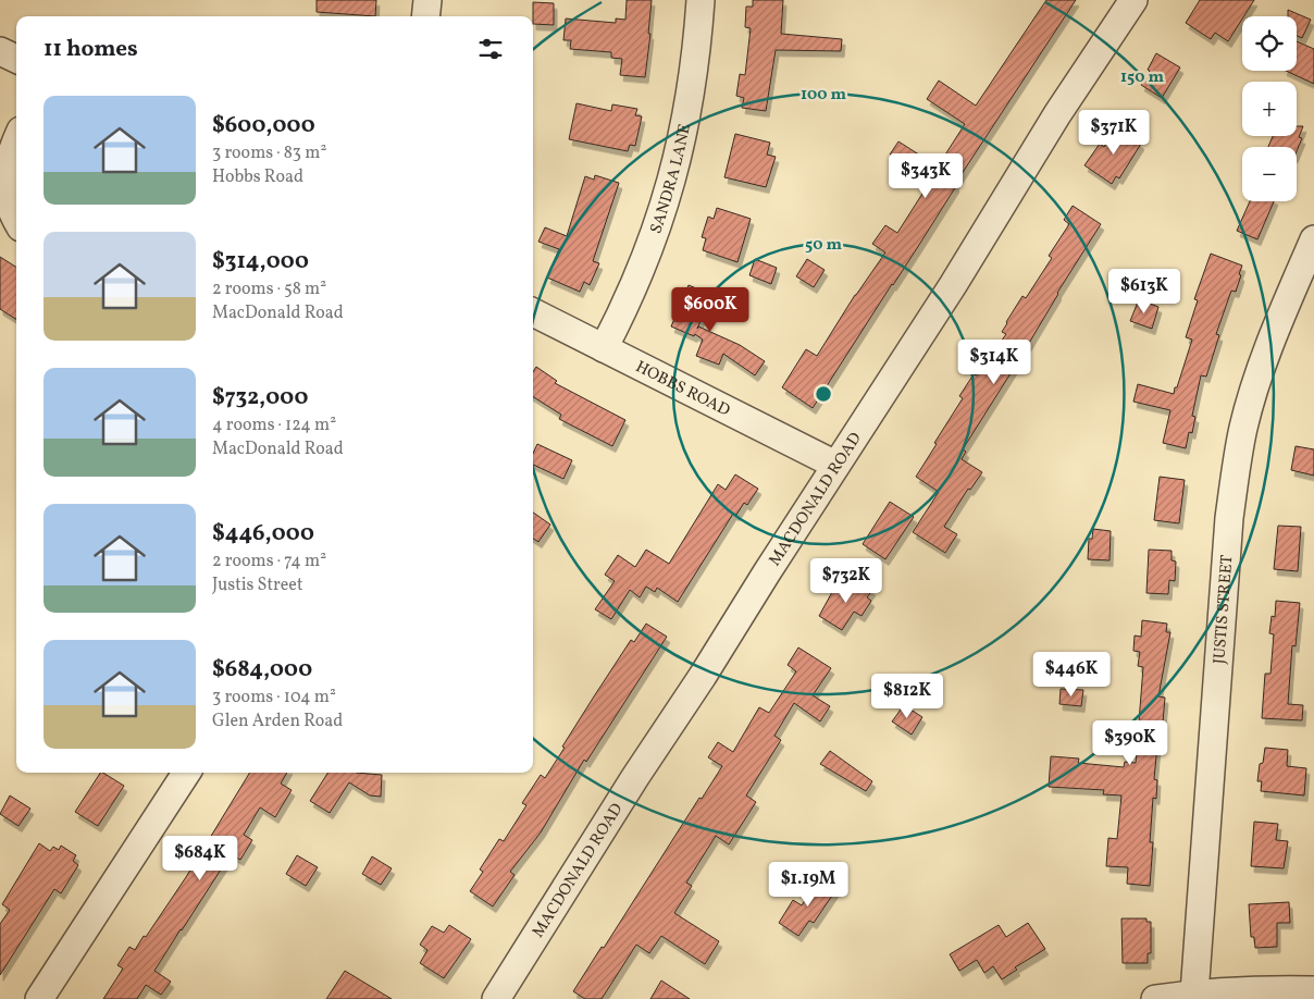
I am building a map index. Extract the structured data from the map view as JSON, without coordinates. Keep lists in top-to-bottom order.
{
  "streets": {
    "street": [
      "SANDRA LANE",
      "HOBBS ROAD",
      "MACDONALD ROAD",
      "JUSTIS STREET"
    ]
  },
  "crossings": [
    ["SANDRA LANE", "HOBBS ROAD"],
    ["HOBBS ROAD", "MACDONALD ROAD"]
  ],
  "page": {
    "map_buttons": ["+", "−"],
    "heading": "11 homes",
    "list": [
      {
        "name": "$600,000",
        "note": "3 rooms · 83 m² · Hobbs Road"
      },
      {
        "name": "$314,000",
        "note": "2 rooms · 58 m² · MacDonald Road"
      },
      {
        "name": "$732,000",
        "note": "4 rooms · 124 m² · MacDonald Road"
      },
      {
        "name": "$446,000",
        "note": "2 rooms · 74 m² · Justis Street"
      },
      {
        "name": "$684,000",
        "note": "3 rooms · 104 m² · Glen Arden Road"
      }
    ],
    "price": [
      "$371K",
      "$343K",
      "$613K",
      "$600K",
      "$314K",
      "$732K",
      "$446K",
      "$812K",
      "$390K",
      "$684K",
      "$1.19M"
    ]
  },
  "rings": ["150 m", "100 m", "50 m"]
}
